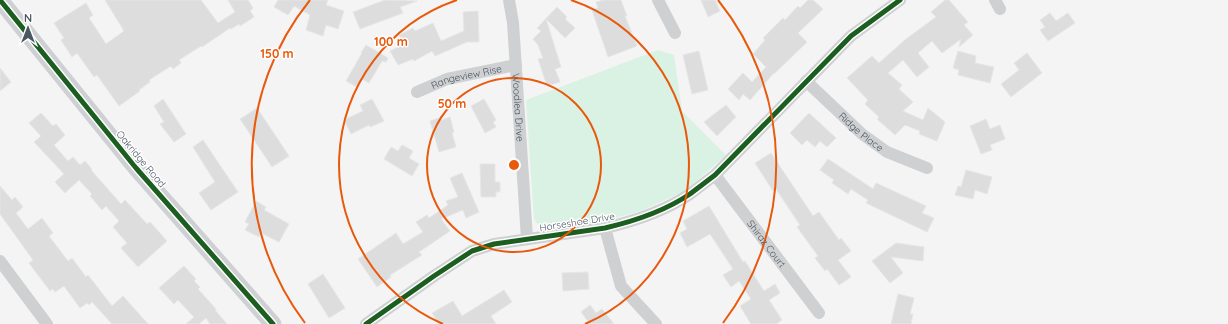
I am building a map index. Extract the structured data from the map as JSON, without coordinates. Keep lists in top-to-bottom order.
{
  "streets": {
    "street": [
      "Rangeview Rise",
      "Woodlea Drive",
      "Ridge Place",
      "Oakridge Road",
      "Horseshoe Drive",
      "Shiraz Court"
    ]
  },
  "crossings": [
    ["Rangeview Rise", "Woodlea Drive"],
    ["Woodlea Drive", "Horseshoe Drive"],
    ["Ridge Place", "Horseshoe Drive"],
    ["Horseshoe Drive", "Shiraz Court"]
  ],
  "north": "top",
  "rings": ["100 m", "150 m", "50 m"]
}
